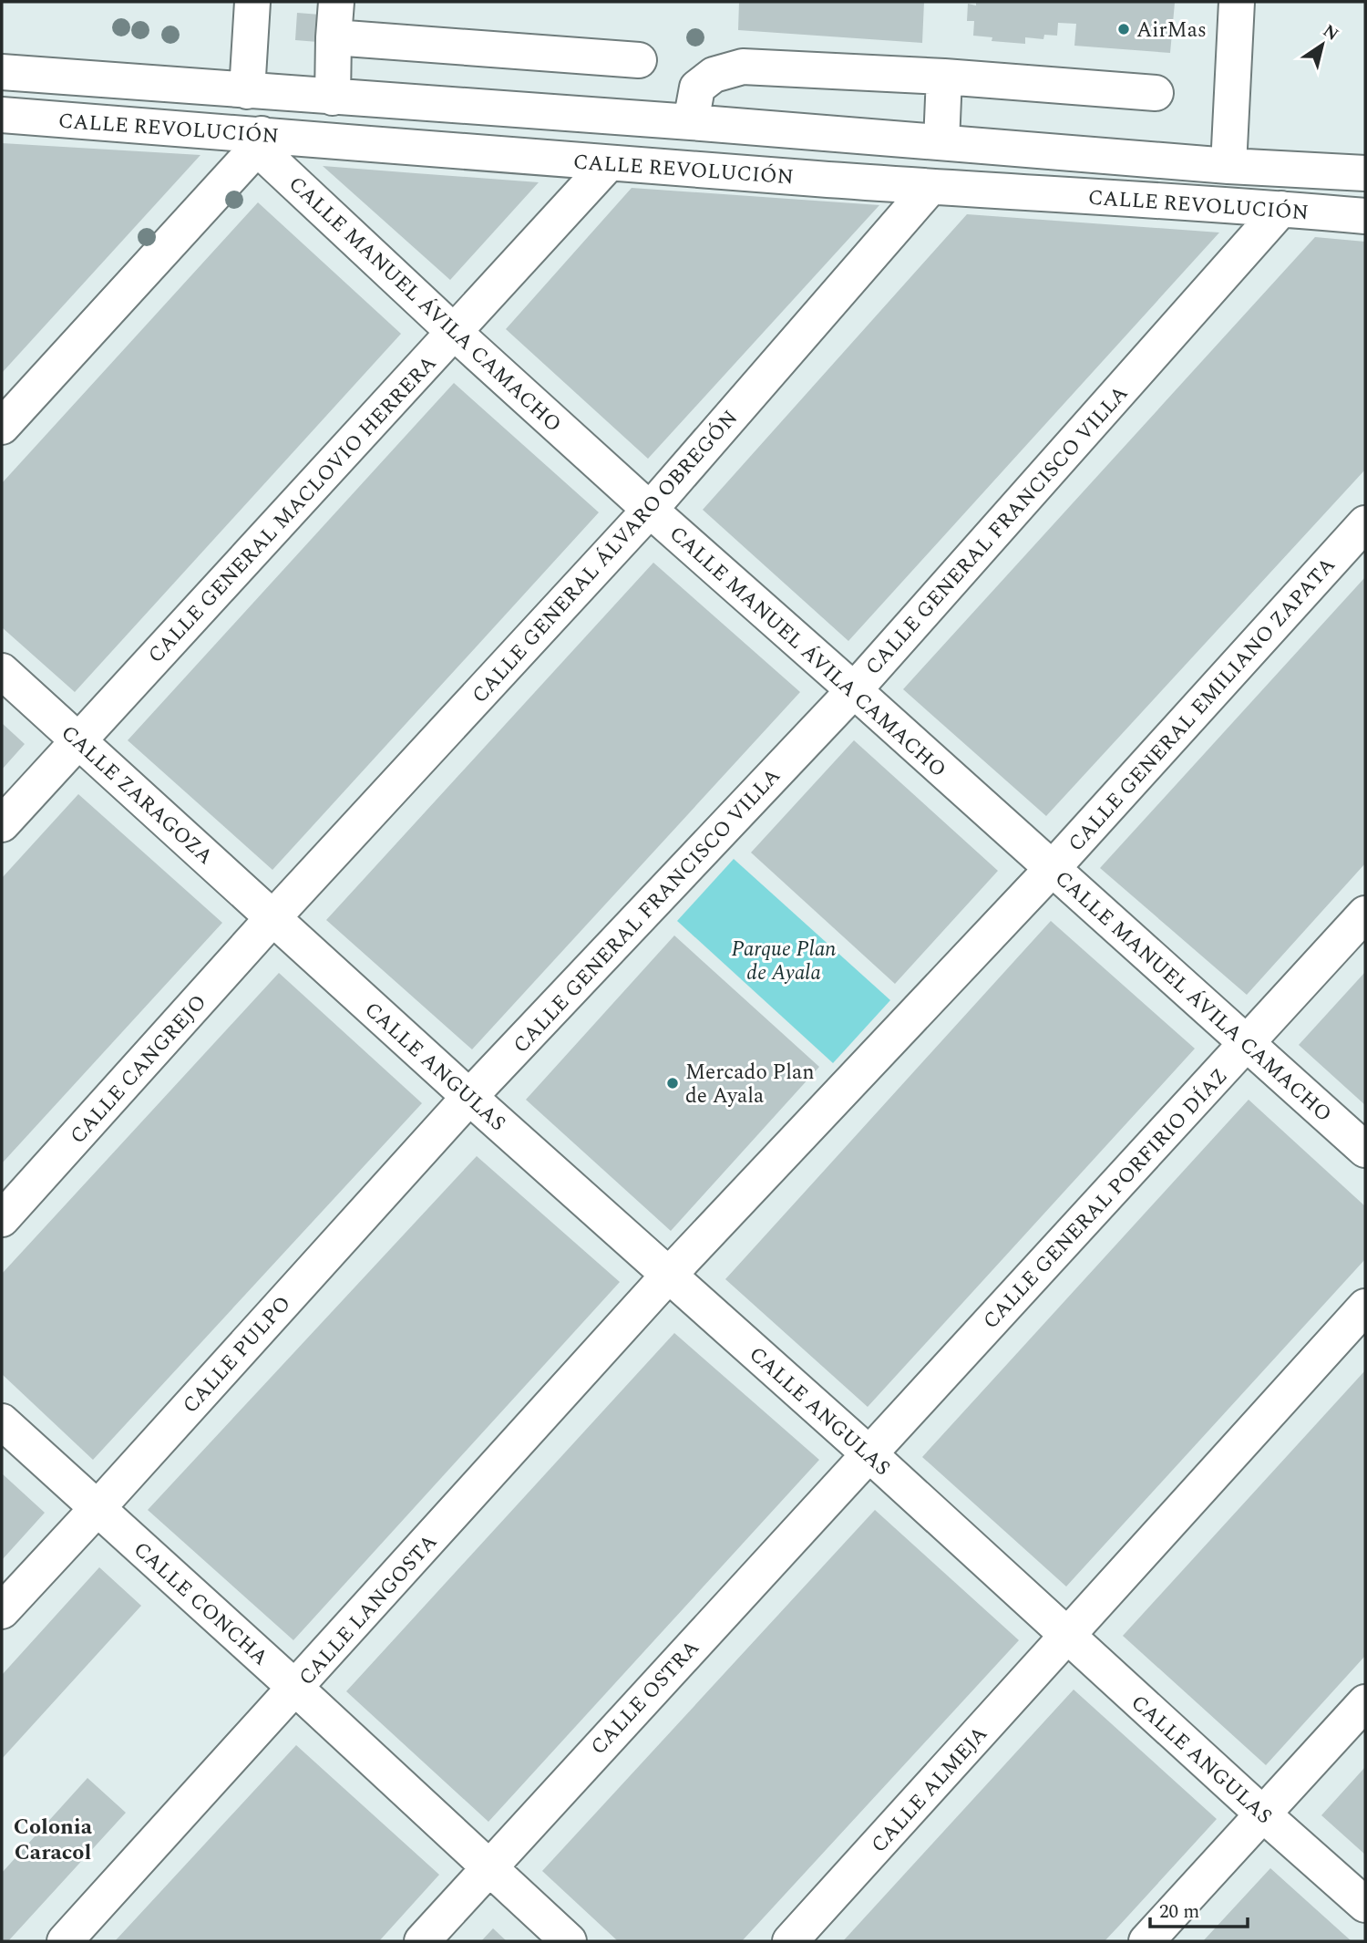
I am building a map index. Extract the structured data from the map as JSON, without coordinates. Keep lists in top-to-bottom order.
{
  "streets": {
    "street": [
      "CALLE REVOLUCIÓN",
      "CALLE MANUEL ÁVILA CAMACHO",
      "CALLE GENERAL MACLOVIO HERRERA",
      "CALLE GENERAL FRANCISCO VILLA",
      "CALLE GENERAL ÁLVARO OBREGÓN",
      "CALLE GENERAL EMILIANO ZAPATA",
      "CALLE ZARAGOZA",
      "CALLE ANGULAS",
      "CALLE CANGREJO",
      "CALLE GENERAL PORFIRIO DÍAZ",
      "CALLE PULPO",
      "CALLE CONCHA",
      "CALLE LANGOSTA",
      "CALLE OSTRA",
      "CALLE ALMEJA"
    ]
  },
  "crossings": [
    ["CALLE REVOLUCIÓN", "CALLE MANUEL ÁVILA CAMACHO"],
    ["CALLE REVOLUCIÓN", "CALLE GENERAL MACLOVIO HERRERA"],
    ["CALLE REVOLUCIÓN", "CALLE GENERAL FRANCISCO VILLA"],
    ["CALLE REVOLUCIÓN", "CALLE GENERAL ÁLVARO OBREGÓN"],
    ["CALLE MANUEL ÁVILA CAMACHO", "CALLE GENERAL MACLOVIO HERRERA"],
    ["CALLE MANUEL ÁVILA CAMACHO", "CALLE GENERAL FRANCISCO VILLA"],
    ["CALLE MANUEL ÁVILA CAMACHO", "CALLE GENERAL ÁLVARO OBREGÓN"],
    ["CALLE MANUEL ÁVILA CAMACHO", "CALLE GENERAL EMILIANO ZAPATA"],
    ["CALLE MANUEL ÁVILA CAMACHO", "CALLE GENERAL PORFIRIO DÍAZ"],
    ["CALLE GENERAL MACLOVIO HERRERA", "CALLE ZARAGOZA"],
    ["CALLE GENERAL FRANCISCO VILLA", "CALLE ANGULAS"],
    ["CALLE GENERAL FRANCISCO VILLA", "CALLE PULPO"],
    ["CALLE GENERAL ÁLVARO OBREGÓN", "CALLE ZARAGOZA"],
    ["CALLE GENERAL ÁLVARO OBREGÓN", "CALLE ANGULAS"],
    ["CALLE GENERAL ÁLVARO OBREGÓN", "CALLE CANGREJO"],
    ["CALLE GENERAL EMILIANO ZAPATA", "CALLE ANGULAS"],
    ["CALLE GENERAL EMILIANO ZAPATA", "CALLE LANGOSTA"],
    ["CALLE ZARAGOZA", "CALLE ANGULAS"],
    ["CALLE ZARAGOZA", "CALLE CANGREJO"],
    ["CALLE ANGULAS", "CALLE CANGREJO"],
    ["CALLE ANGULAS", "CALLE GENERAL PORFIRIO DÍAZ"],
    ["CALLE ANGULAS", "CALLE PULPO"],
    ["CALLE ANGULAS", "CALLE LANGOSTA"],
    ["CALLE ANGULAS", "CALLE OSTRA"],
    ["CALLE ANGULAS", "CALLE ALMEJA"],
    ["CALLE GENERAL PORFIRIO DÍAZ", "CALLE OSTRA"],
    ["CALLE PULPO", "CALLE CONCHA"],
    ["CALLE CONCHA", "CALLE LANGOSTA"],
    ["CALLE CONCHA", "CALLE OSTRA"]
  ],
  "districts": ["Colonia Caracol"],
  "parks": ["Parque Plan de Ayala"],
  "places": ["AirMas", "Mercado Plan de Ayala"],
  "scale_bar": "20 m",
  "north": "top right"
}
